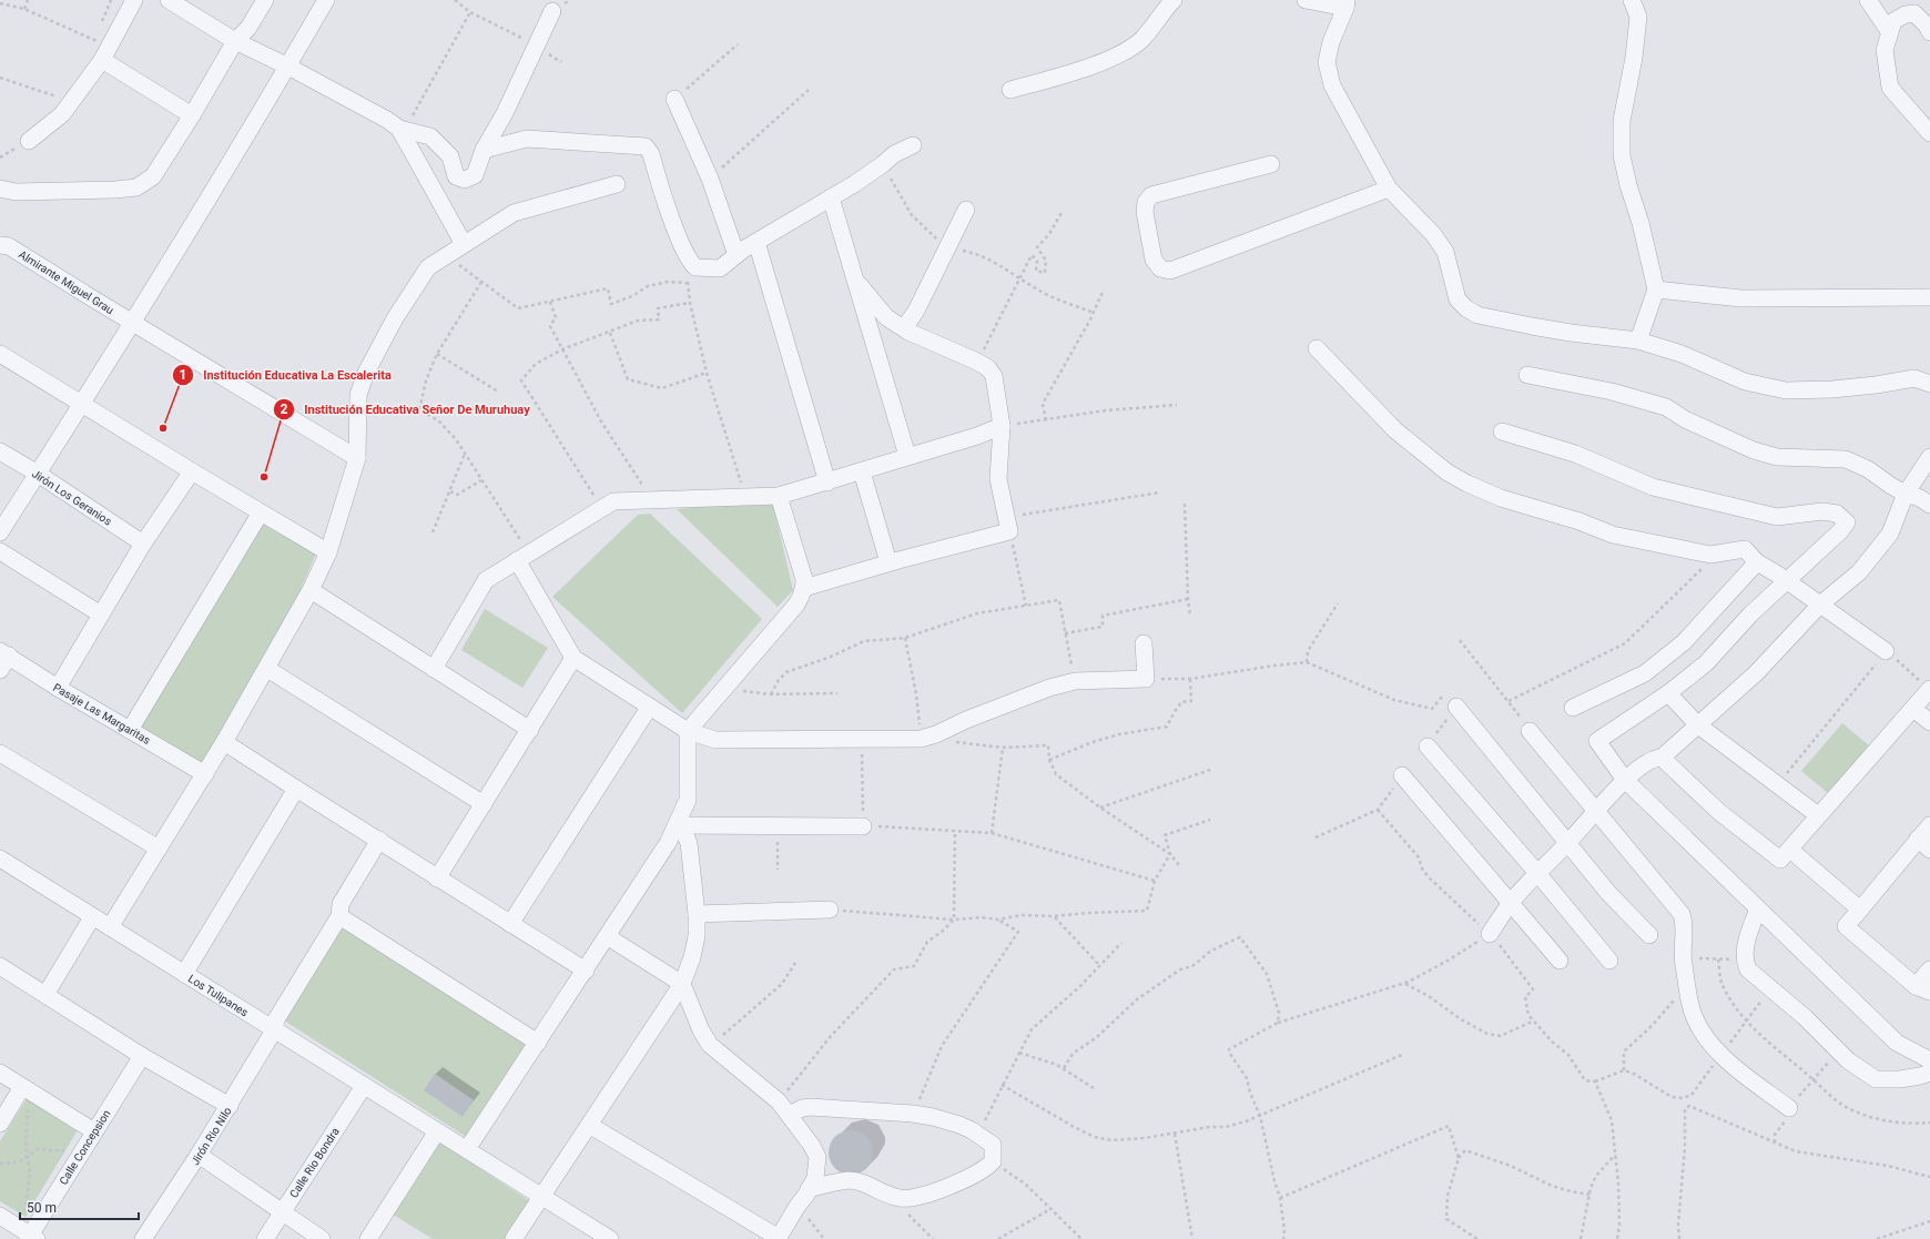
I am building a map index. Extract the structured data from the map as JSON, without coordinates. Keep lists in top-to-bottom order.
{
  "streets": {
    "street": [
      "Almirante Miguel Grau",
      "Jirón Los Geranios",
      "Pasaje Las Margaritas",
      "Los Tulipanes",
      "Jirón Rio Nilo",
      "Calle Concepsion",
      "Calle Rio Bondra"
    ]
  },
  "crossings": [
    ["Los Tulipanes", "Jirón Rio Nilo"],
    ["Los Tulipanes", "Calle Rio Bondra"]
  ],
  "places": ["Institución Educativa La Escalerita", "Institución Educativa Señor De Muruhuay"],
  "scale_bar": "50 m"
}
